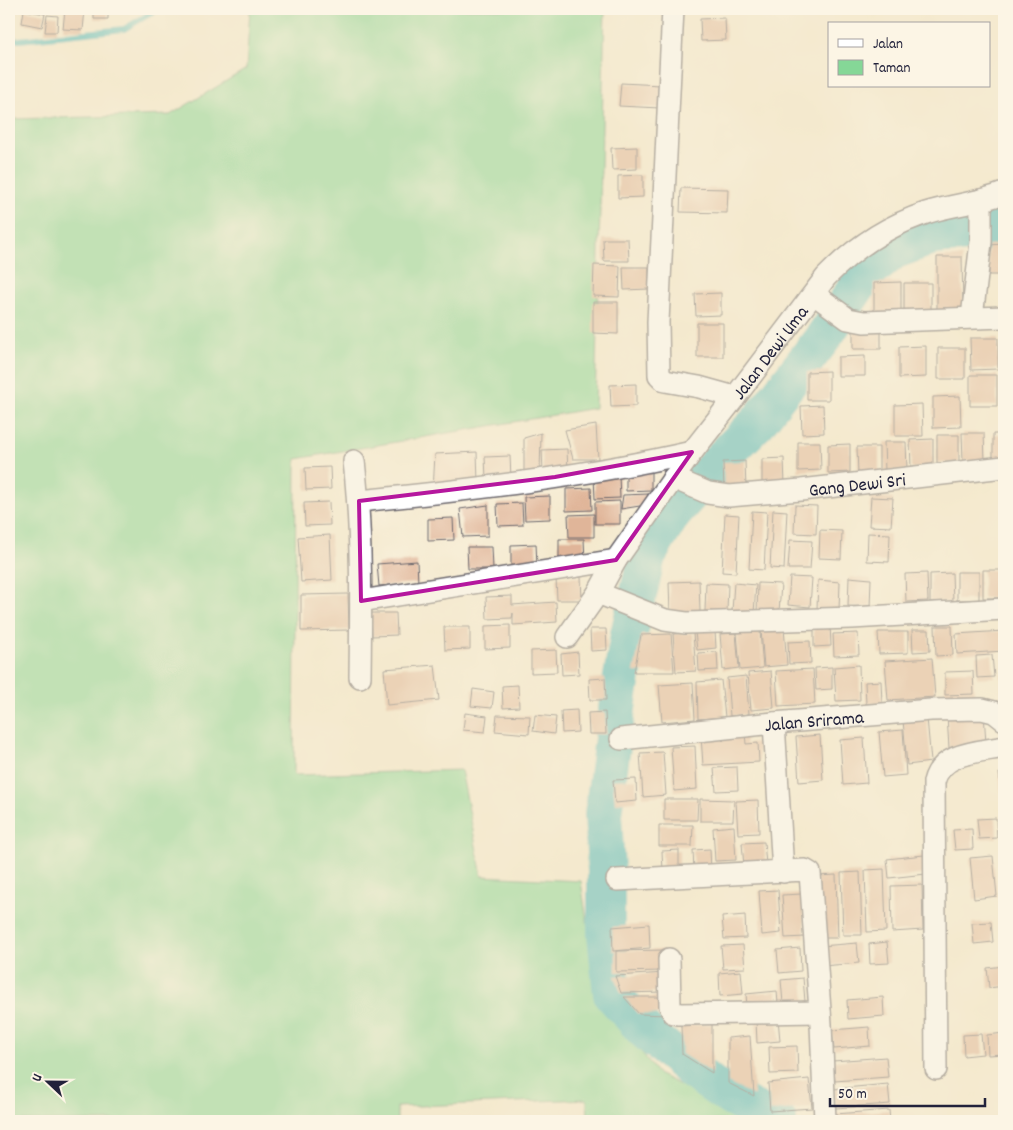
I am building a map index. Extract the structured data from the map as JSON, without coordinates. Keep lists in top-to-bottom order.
{
  "streets": {
    "street": ["Jalan Dewi Uma", "Gang Dewi Sri", "Jalan Srirama"]
  },
  "crossings": [
    ["Jalan Dewi Uma", "Gang Dewi Sri"]
  ],
  "legend": ["Jalan", "Taman"],
  "scale_bar": "50 m",
  "north": "left"
}
